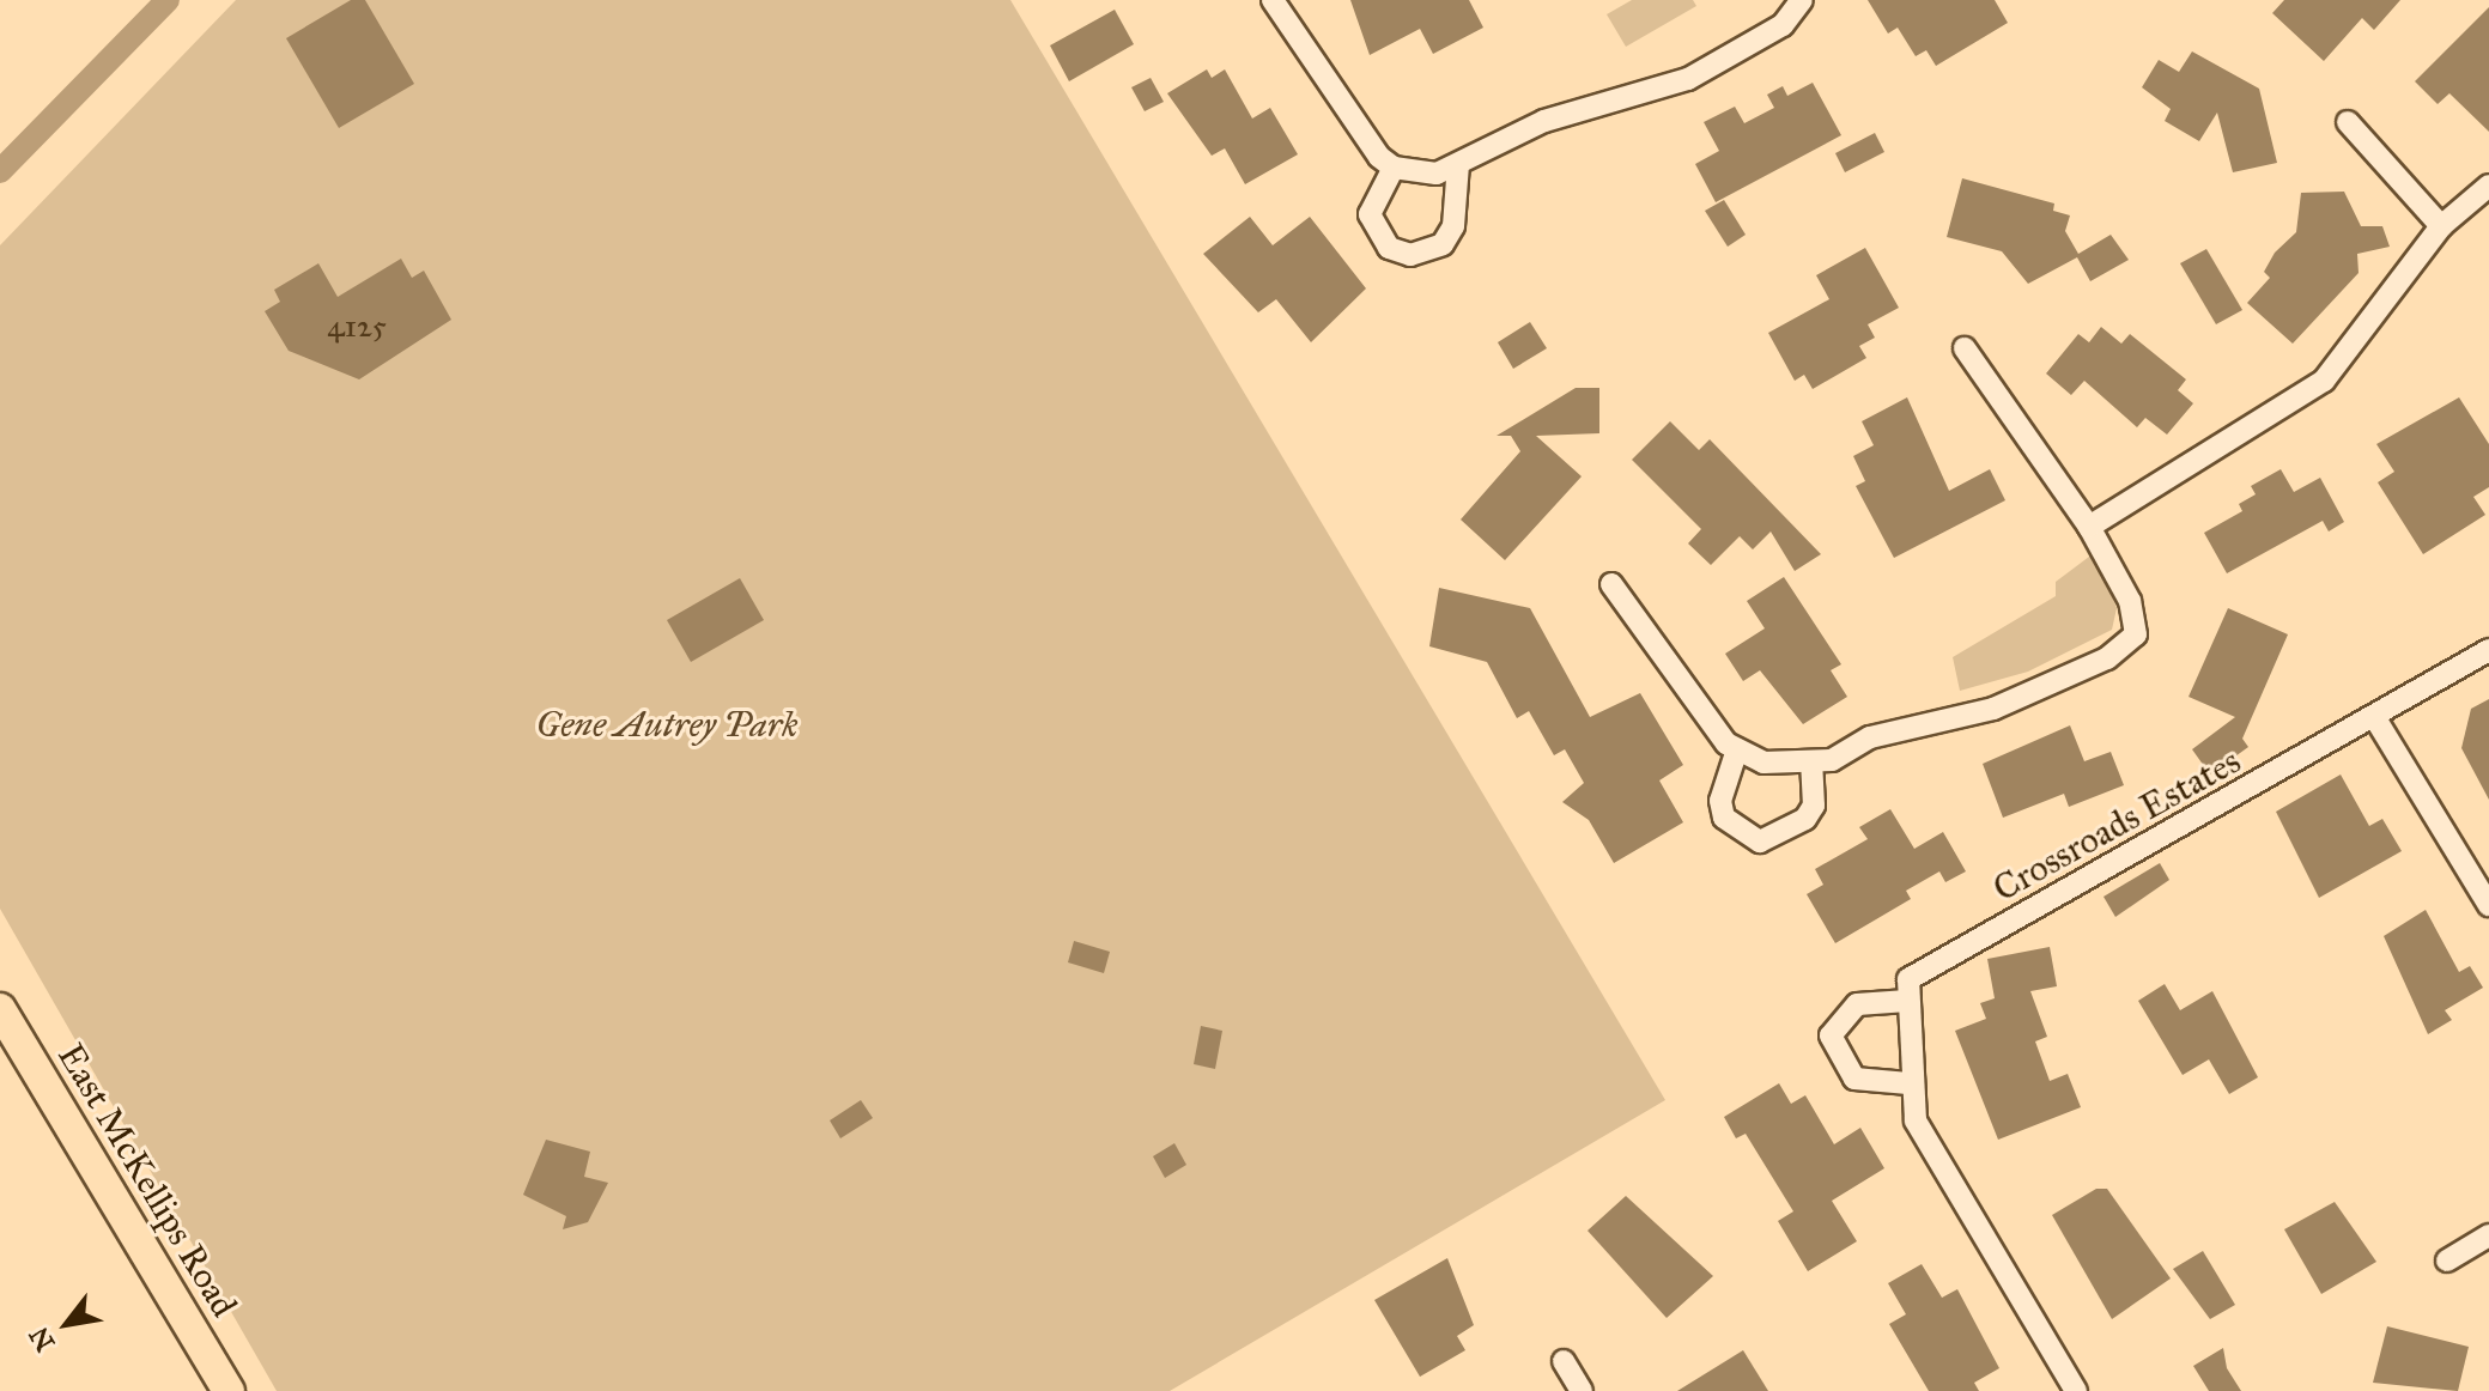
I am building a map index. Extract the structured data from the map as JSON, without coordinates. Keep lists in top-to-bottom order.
{
  "streets": {
    "main road": ["East McKellips Road"],
    "street": ["Crossroads Estates"]
  },
  "parks": ["Gene Autrey Park"],
  "house_numbers": ["4125"],
  "north": "bottom left"
}
